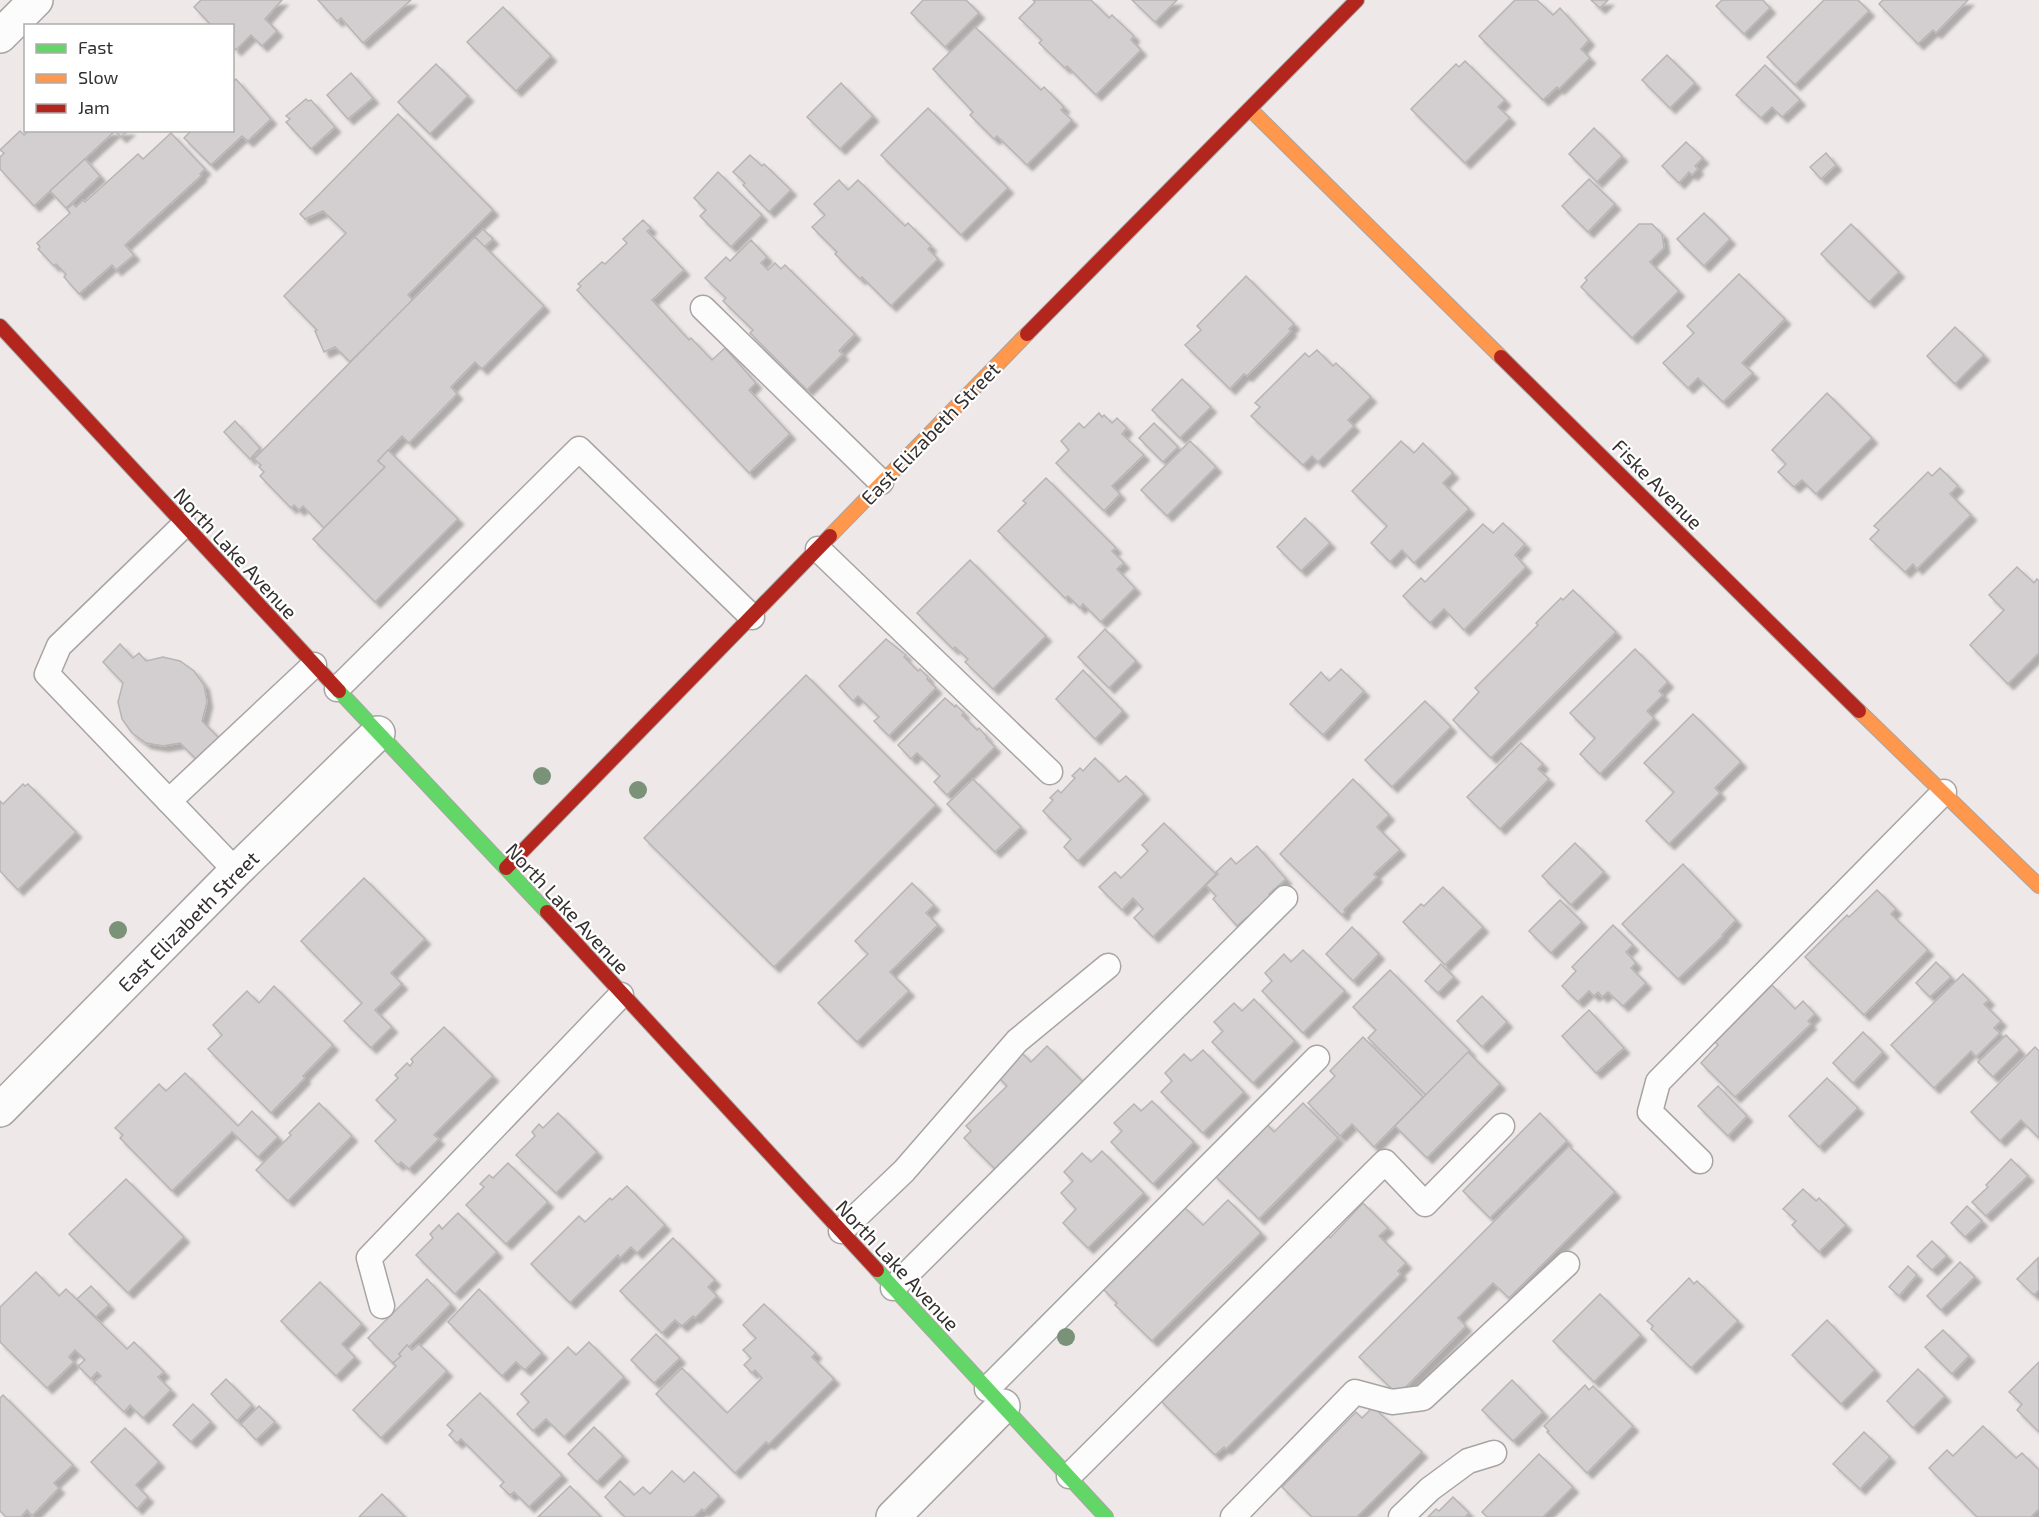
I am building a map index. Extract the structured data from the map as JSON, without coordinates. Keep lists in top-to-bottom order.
{
  "streets": {
    "street": ["East Elizabeth Street", "Fiske Avenue", "North Lake Avenue"]
  },
  "crossings": [
    ["East Elizabeth Street", "Fiske Avenue"],
    ["East Elizabeth Street", "North Lake Avenue"]
  ],
  "legend": ["Fast", "Slow", "Jam"]
}
